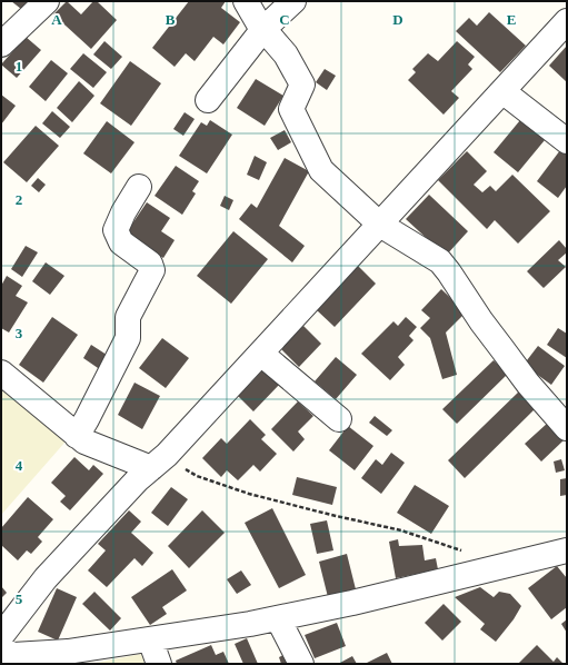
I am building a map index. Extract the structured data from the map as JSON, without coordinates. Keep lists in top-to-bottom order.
{
  "grid": {
    "columns": [
      "A",
      "B",
      "C",
      "D",
      "E"
    ],
    "rows": [
      "1",
      "2",
      "3",
      "4",
      "5"
    ]
  }
}
